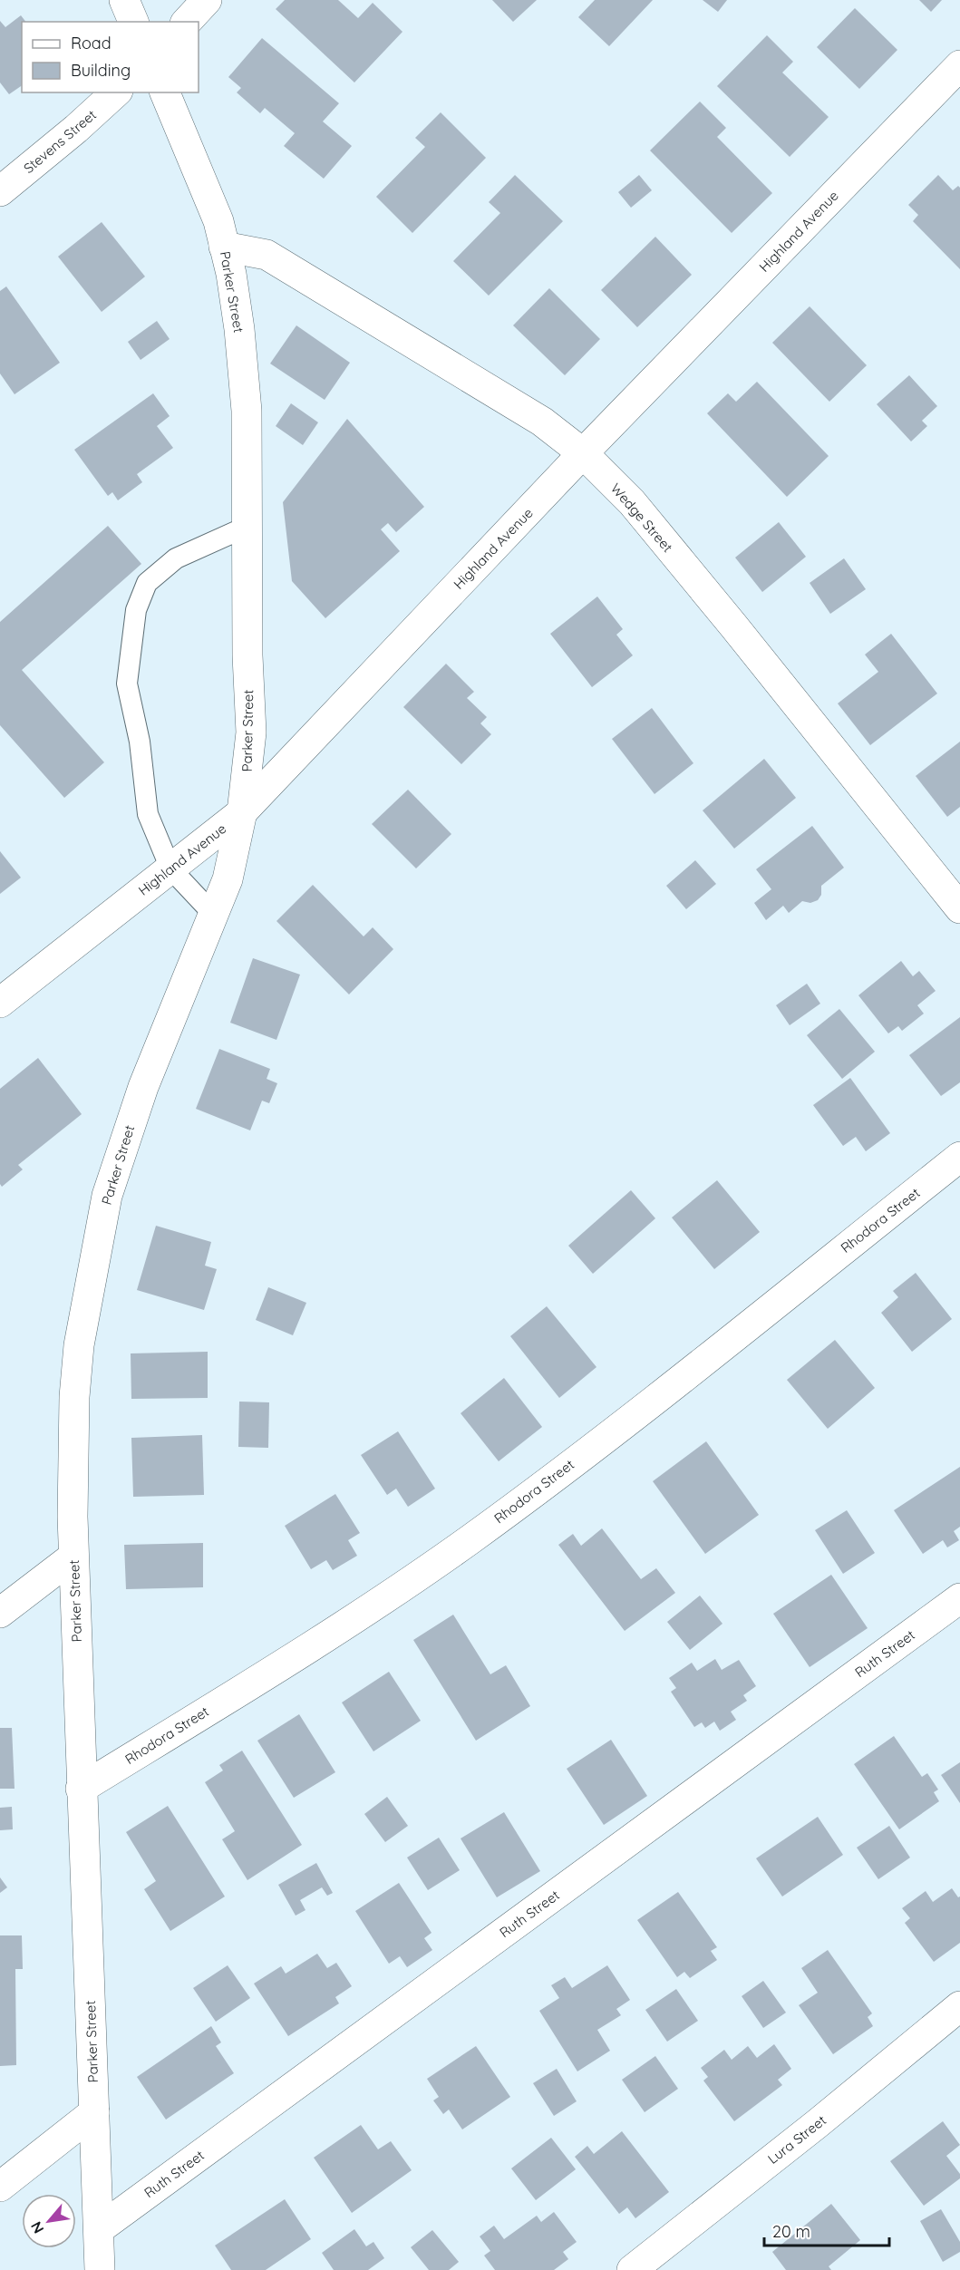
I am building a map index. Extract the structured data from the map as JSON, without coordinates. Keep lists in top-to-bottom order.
{
  "streets": {
    "street": [
      "Stevens Street",
      "Highland Avenue",
      "Parker Street",
      "Wedge Street",
      "Rhodora Street",
      "Ruth Street",
      "Lura Street"
    ]
  },
  "crossings": [
    ["Highland Avenue", "Parker Street"],
    ["Highland Avenue", "Wedge Street"],
    ["Parker Street", "Wedge Street"],
    ["Parker Street", "Rhodora Street"],
    ["Parker Street", "Ruth Street"]
  ],
  "legend": ["Road", "Building"],
  "scale_bar": "20 m",
  "north": "bottom left"
}
